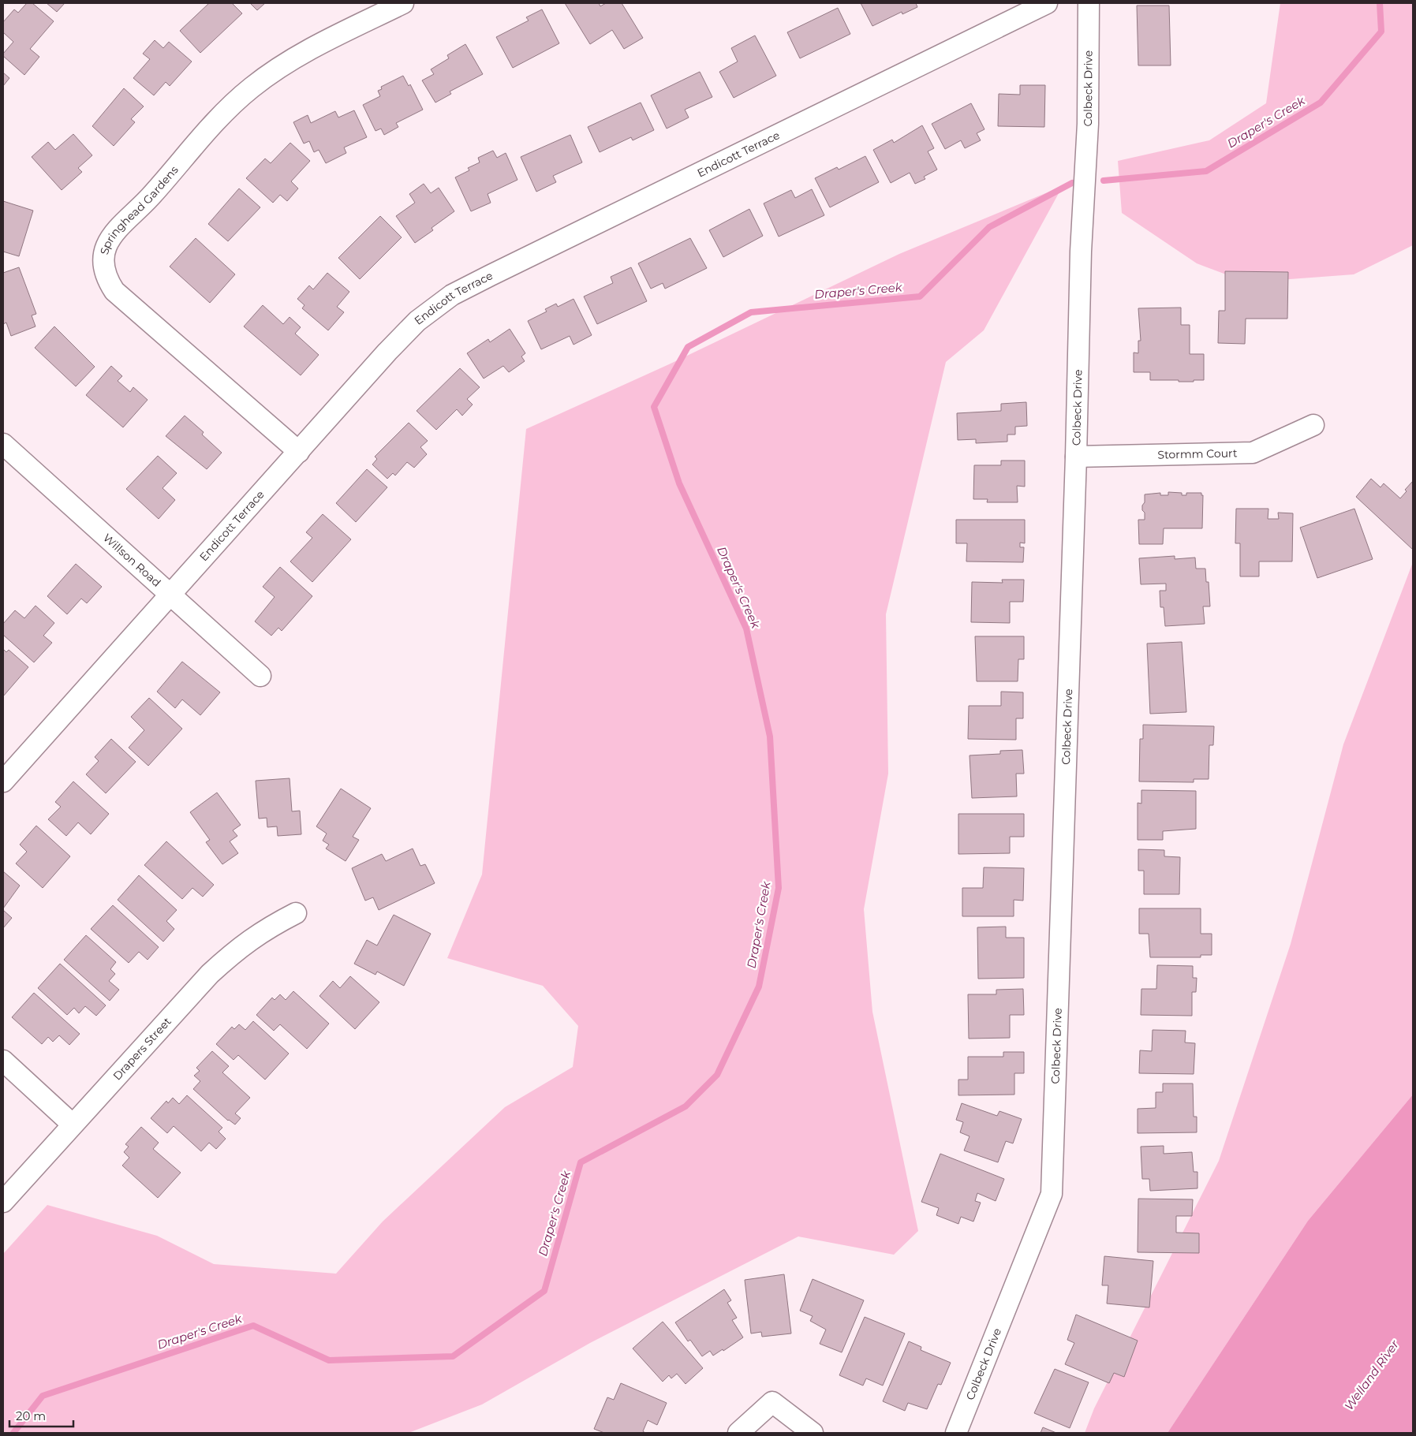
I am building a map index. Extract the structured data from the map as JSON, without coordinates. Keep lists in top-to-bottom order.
{
  "streets": {
    "street": [
      "Colbeck Drive",
      "Endicott Terrace",
      "Springhead Gardens",
      "Stormm Court",
      "Willson Road",
      "Drapers Street"
    ]
  },
  "crossings": [
    ["Colbeck Drive", "Stormm Court"],
    ["Endicott Terrace", "Springhead Gardens"],
    ["Endicott Terrace", "Willson Road"]
  ],
  "water": ["Draper's Creek", "Welland River"],
  "scale_bar": "20 m"
}
